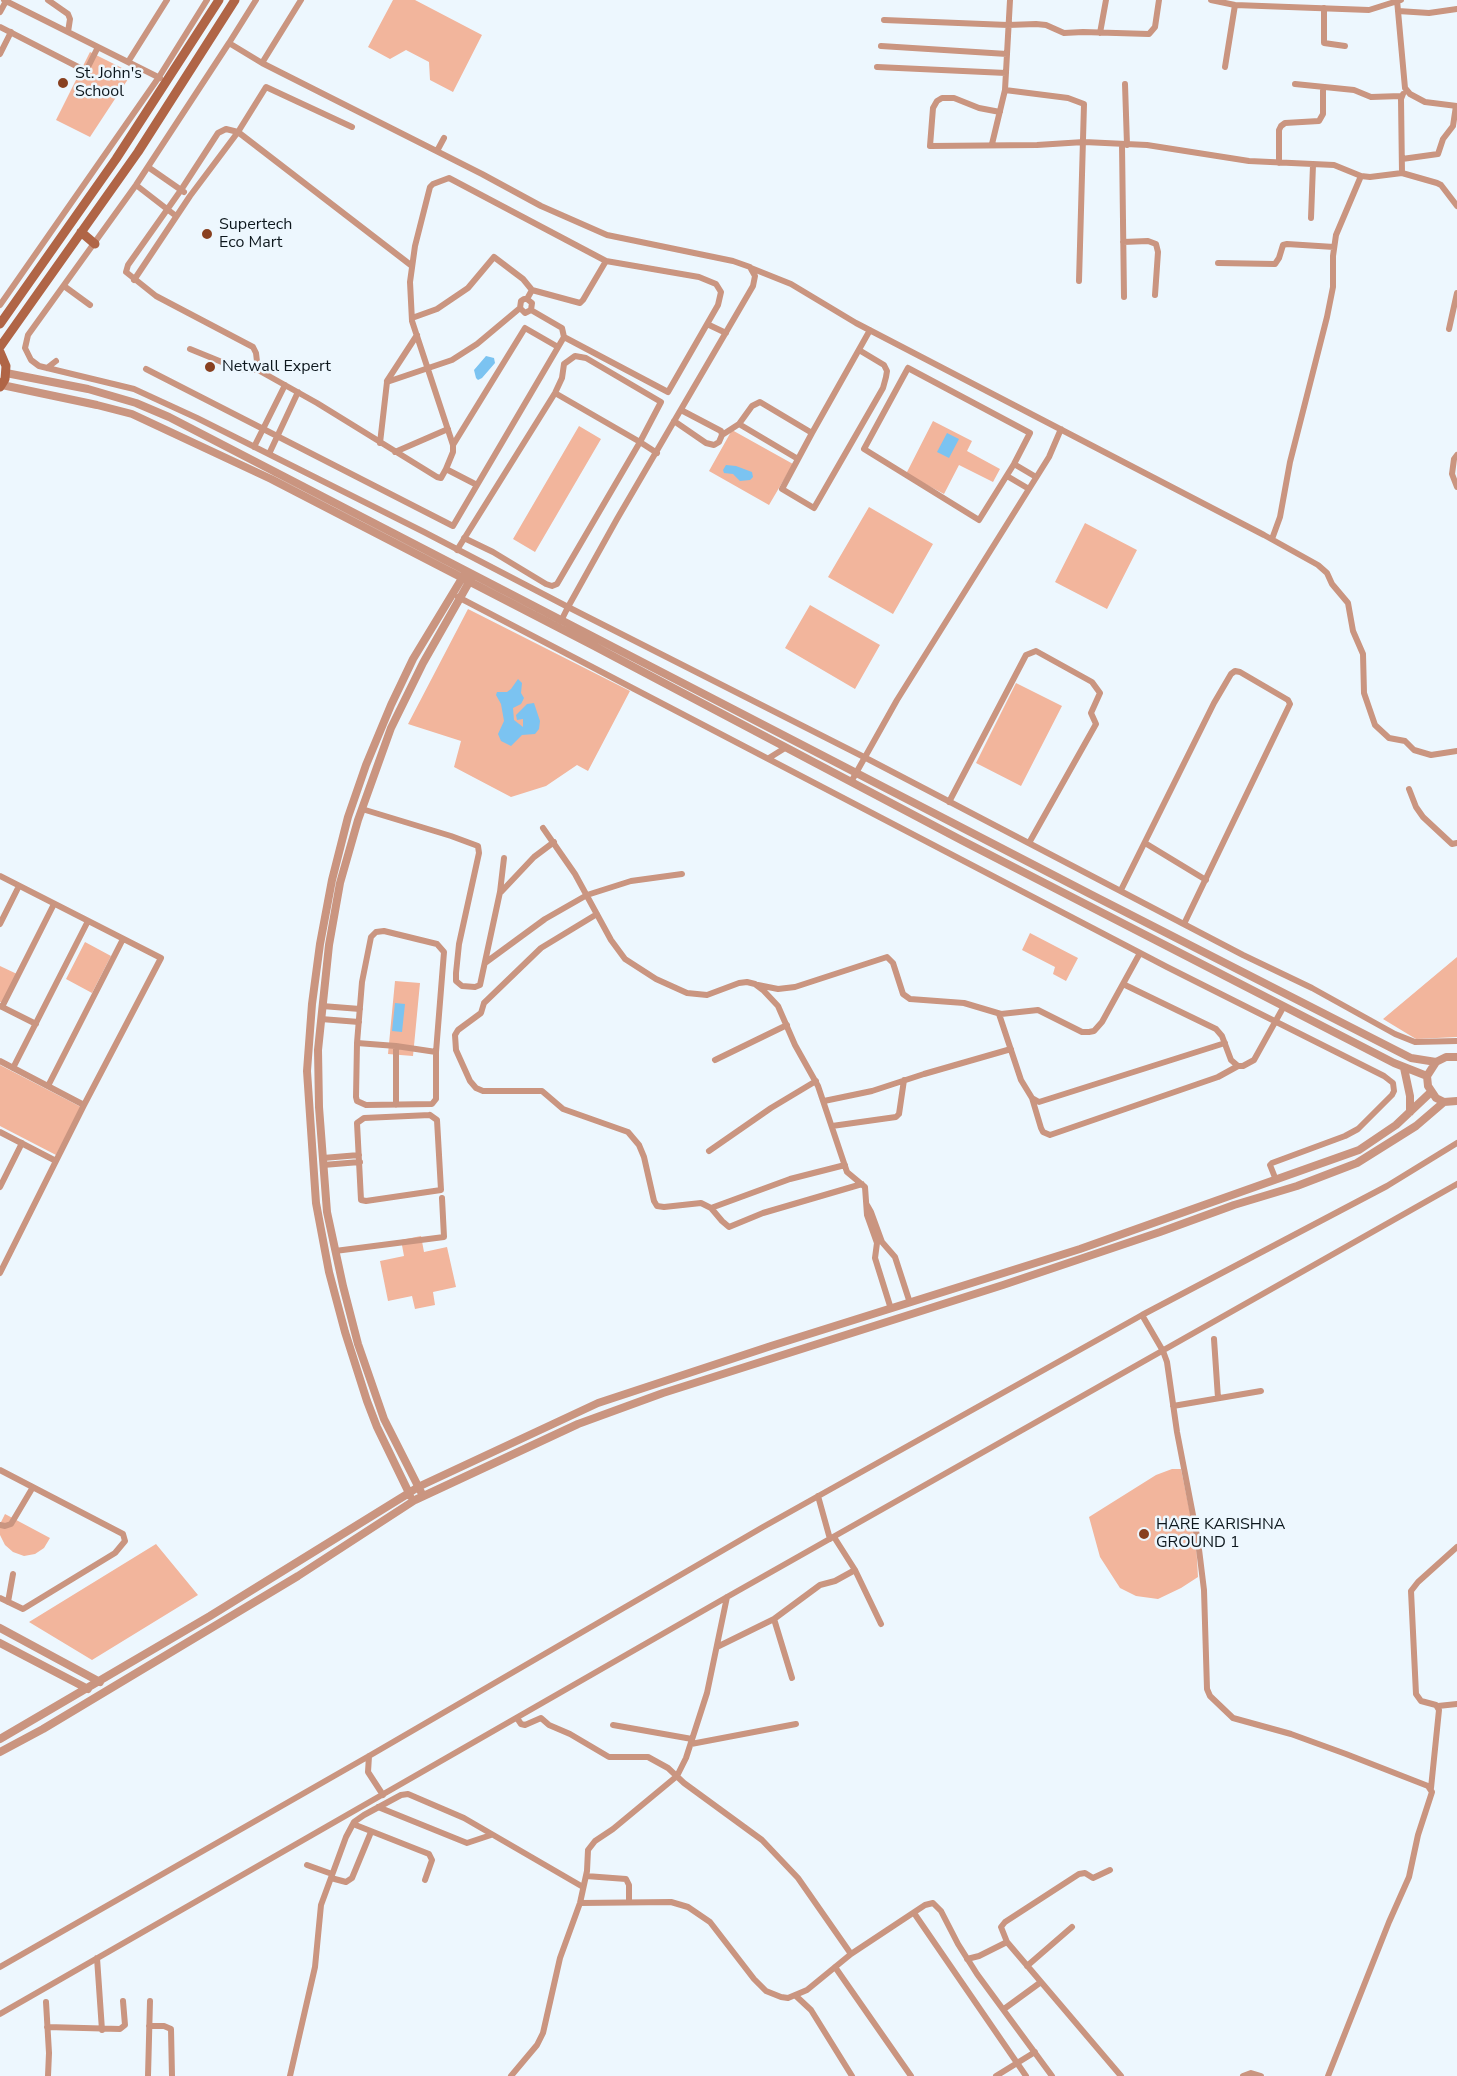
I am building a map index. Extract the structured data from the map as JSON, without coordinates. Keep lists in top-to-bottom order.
{
  "places": [
    "St. John's School",
    "Supertech Eco Mart",
    "Netwall Expert",
    "HARE KARISHNA GROUND 1"
  ]
}
